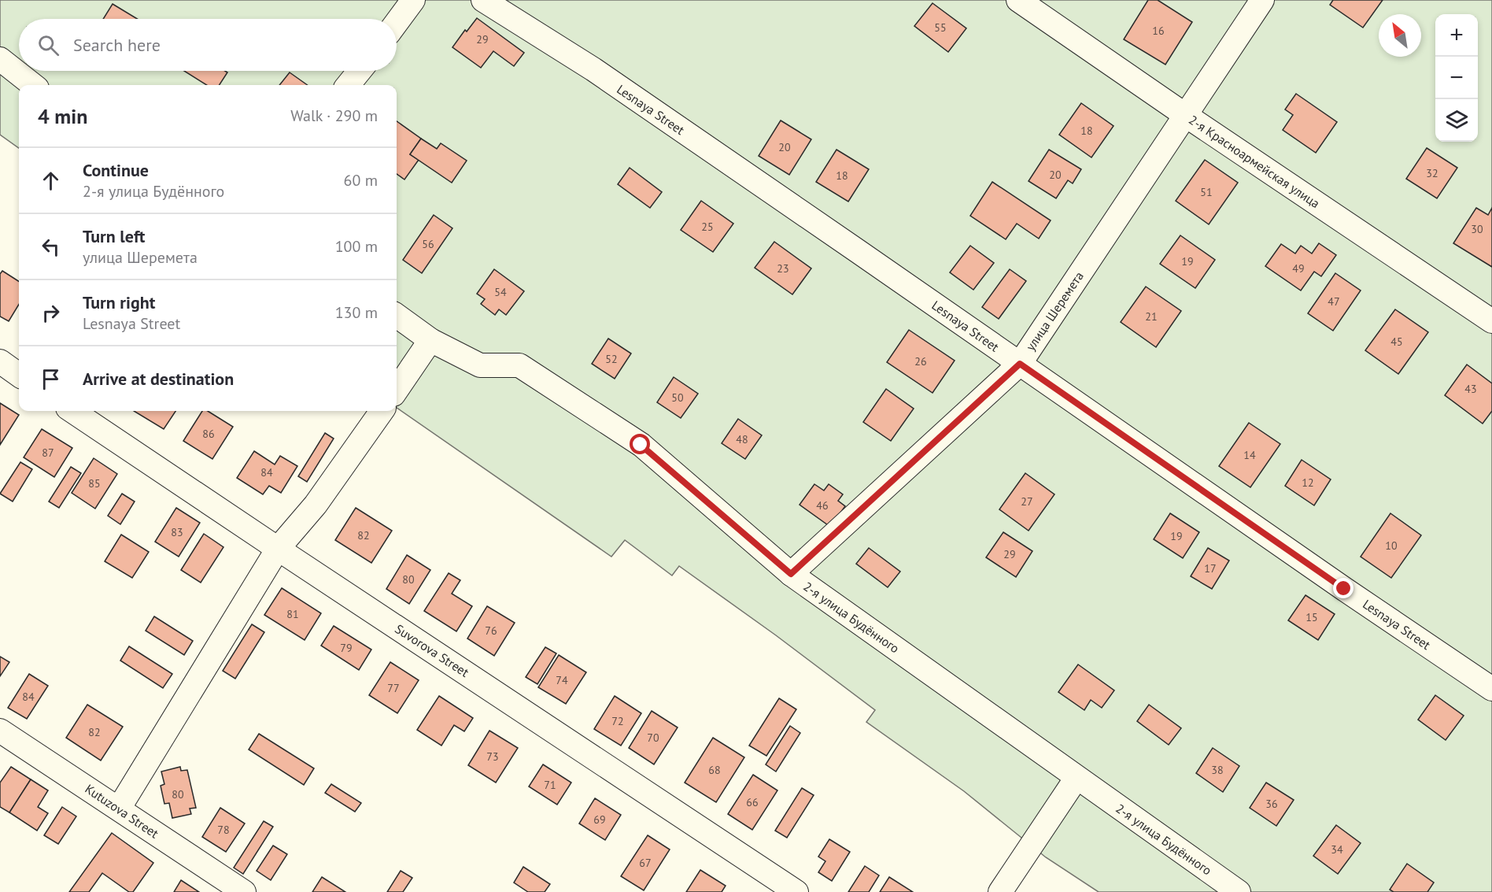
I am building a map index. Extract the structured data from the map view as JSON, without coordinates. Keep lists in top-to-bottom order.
{
  "streets": {
    "street": [
      "Lesnaya Street",
      "2-я Красноармейская улица",
      "улица Шеремета",
      "2-я улица Будённого",
      "Suvorova Street",
      "Kutuzova Street"
    ]
  },
  "crossings": [
    ["Lesnaya Street", "улица Шеремета"],
    ["2-я Красноармейская улица", "улица Шеремета"],
    ["улица Шеремета", "2-я улица Будённого"]
  ],
  "house_numbers": [
    "55",
    "16",
    "29",
    "18",
    "20",
    "32",
    "20",
    "18",
    "51",
    "25",
    "30",
    "56",
    "19",
    "23",
    "49",
    "54",
    "47",
    "21",
    "45",
    "52",
    "26",
    "43",
    "50",
    "86",
    "48",
    "87",
    "14",
    "84",
    "12",
    "85",
    "27",
    "46",
    "83",
    "82",
    "19",
    "10",
    "29",
    "17",
    "80",
    "81",
    "15",
    "76",
    "79",
    "74",
    "77",
    "84",
    "72",
    "82",
    "70",
    "73",
    "68",
    "38",
    "71",
    "80",
    "66",
    "36",
    "69",
    "78",
    "34",
    "67"
  ],
  "north": "top left",
  "page": {
    "map_buttons": ["+", "−"],
    "search": "Search here",
    "heading": ["4 min", "Walk · 290 m"],
    "list": [
      ["Continue", "2-я улица Будённого", "60 m"],
      ["Turn left", "улица Шеремета", "100 m"],
      ["Turn right", "Lesnaya Street", "130 m"],
      "Arrive at destination"
    ]
  }
}
